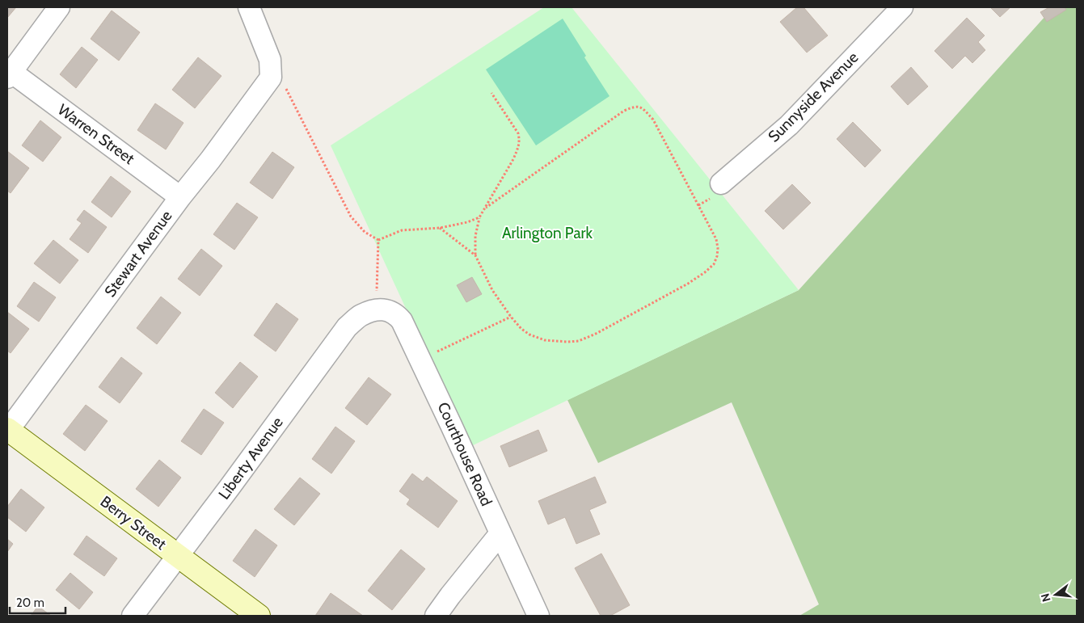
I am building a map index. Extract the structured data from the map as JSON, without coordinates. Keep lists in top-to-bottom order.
{
  "streets": {
    "street": [
      "Sunnyside Avenue",
      "Warren Street",
      "Stewart Avenue",
      "Courthouse Road",
      "Liberty Avenue",
      "Berry Street"
    ]
  },
  "crossings": [
    ["Warren Street", "Stewart Avenue"],
    ["Stewart Avenue", "Berry Street"],
    ["Courthouse Road", "Liberty Avenue"],
    ["Liberty Avenue", "Berry Street"]
  ],
  "parks": ["Arlington Park"],
  "scale_bar": "20 m",
  "north": "left"
}
